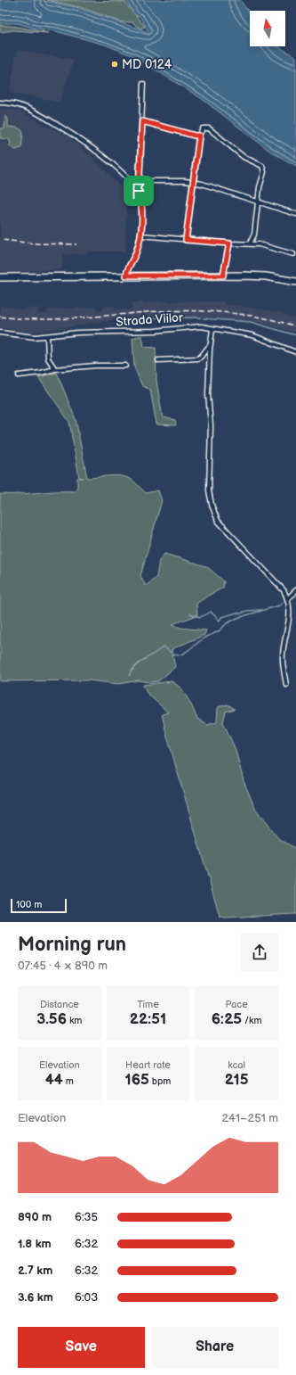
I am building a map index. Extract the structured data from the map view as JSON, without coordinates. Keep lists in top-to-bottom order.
{
  "streets": {
    "street": ["Strada Viilor"]
  },
  "places": ["MD 0124"],
  "scale_bar": "100 m",
  "north": "top",
  "page": {
    "scale": "100 m",
    "heading": ["Morning run", "07:45 · 4 × 890 m"],
    "stats": [
      ["Distance", "3.56 km"],
      ["Time", "22:51"],
      ["Pace", "6:25 /km"],
      ["Elevation", "44 m"],
      ["Heart rate", "165 bpm"],
      ["kcal", "215"]
    ],
    "chart": ["Elevation", "241–251 m"],
    "list": [
      {
        "name": "890 m",
        "note": "6:35"
      },
      {
        "name": "1.8 km",
        "note": "6:32"
      },
      {
        "name": "2.7 km",
        "note": "6:32"
      },
      {
        "name": "3.6 km",
        "note": "6:03"
      }
    ],
    "buttons": ["Save", "Share"]
  }
}
